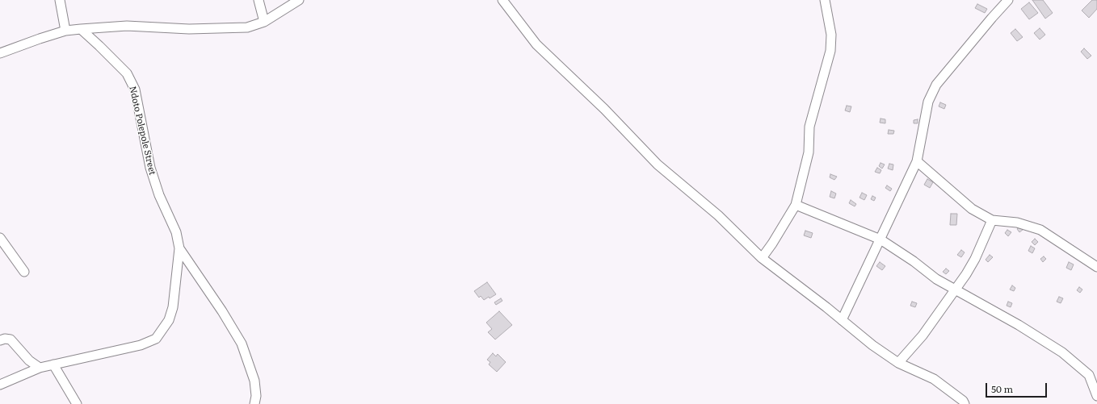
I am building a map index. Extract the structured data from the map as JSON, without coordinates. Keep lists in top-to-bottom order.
{
  "streets": {
    "street": ["Ndoto Polepole Street"]
  },
  "scale_bar": "50 m"
}
